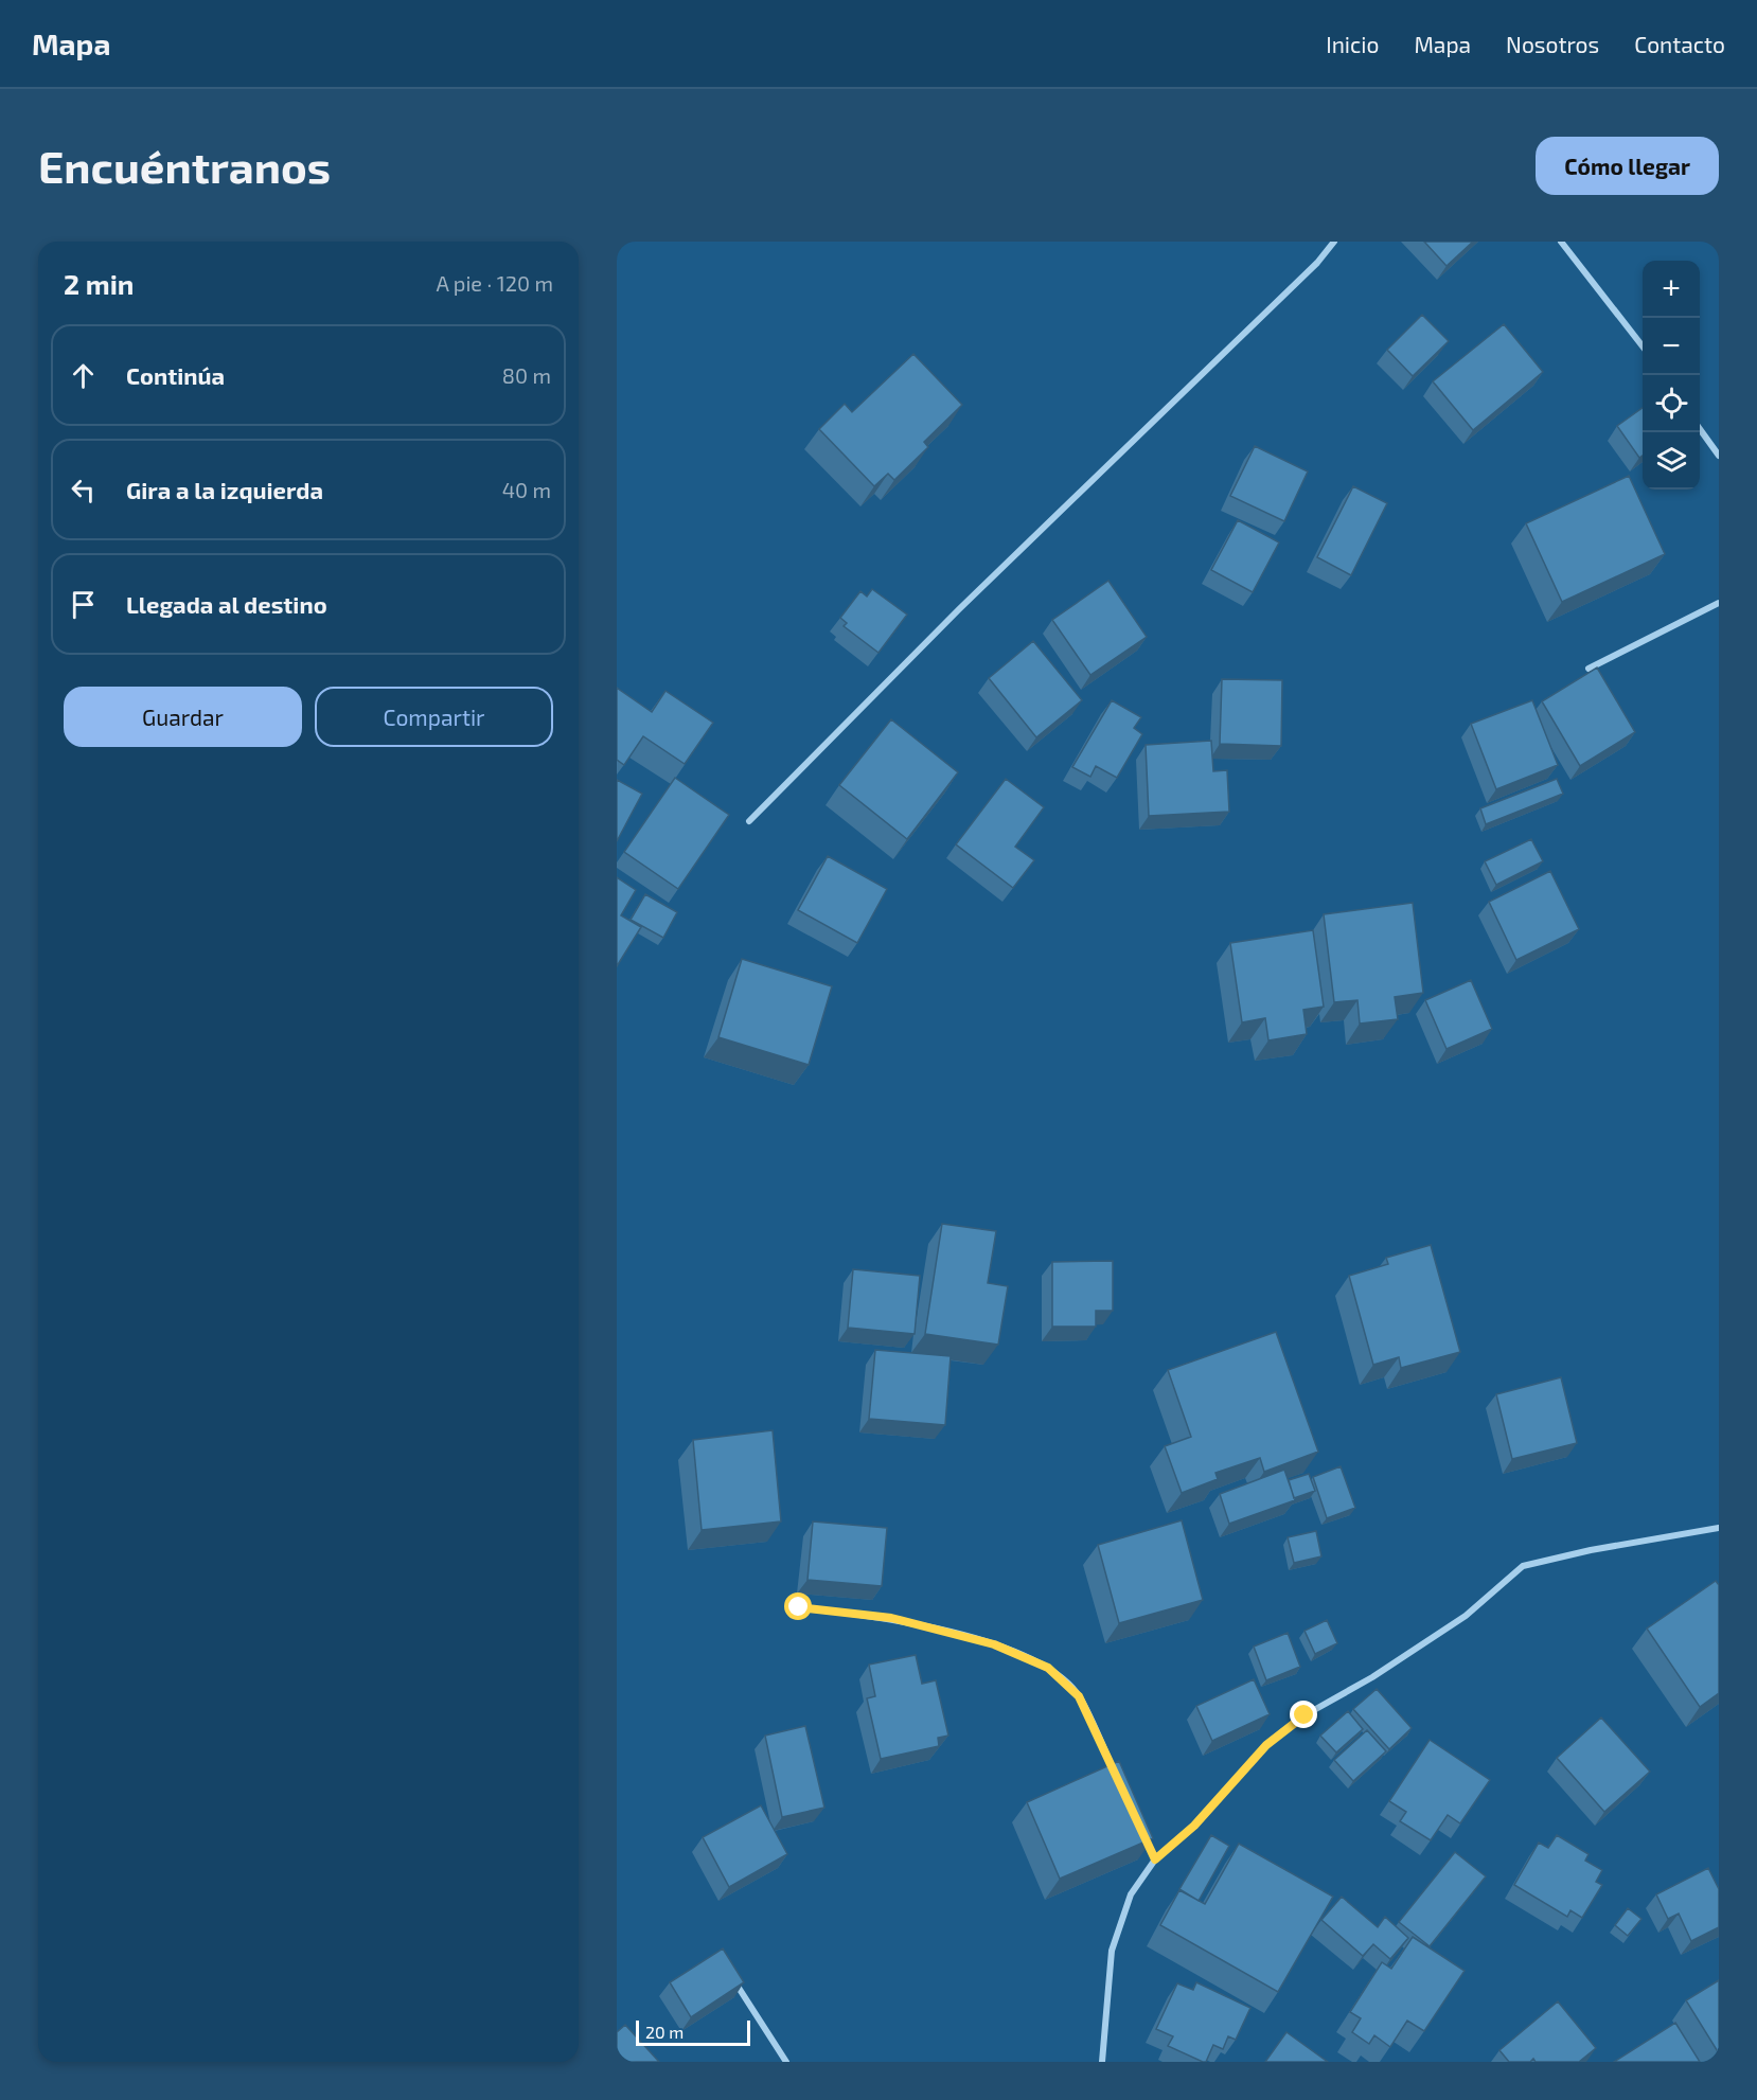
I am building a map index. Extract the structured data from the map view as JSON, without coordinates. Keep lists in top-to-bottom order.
{
  "scale_bar": "20 m",
  "page": {
    "header": "Mapa",
    "nav": [
      "Inicio",
      "Mapa",
      "Nosotros",
      "Contacto"
    ],
    "buttons": [
      "Cómo llegar",
      ["Guardar", "Compartir"]
    ],
    "title": "Encuéntranos",
    "heading": ["2 min", "A pie · 120 m"],
    "map_buttons": ["+", "−"],
    "list": [
      ["Continúa", "80 m"],
      ["Gira a la izquierda", "40 m"],
      "Llegada al destino"
    ],
    "scale": "20 m"
  }
}
